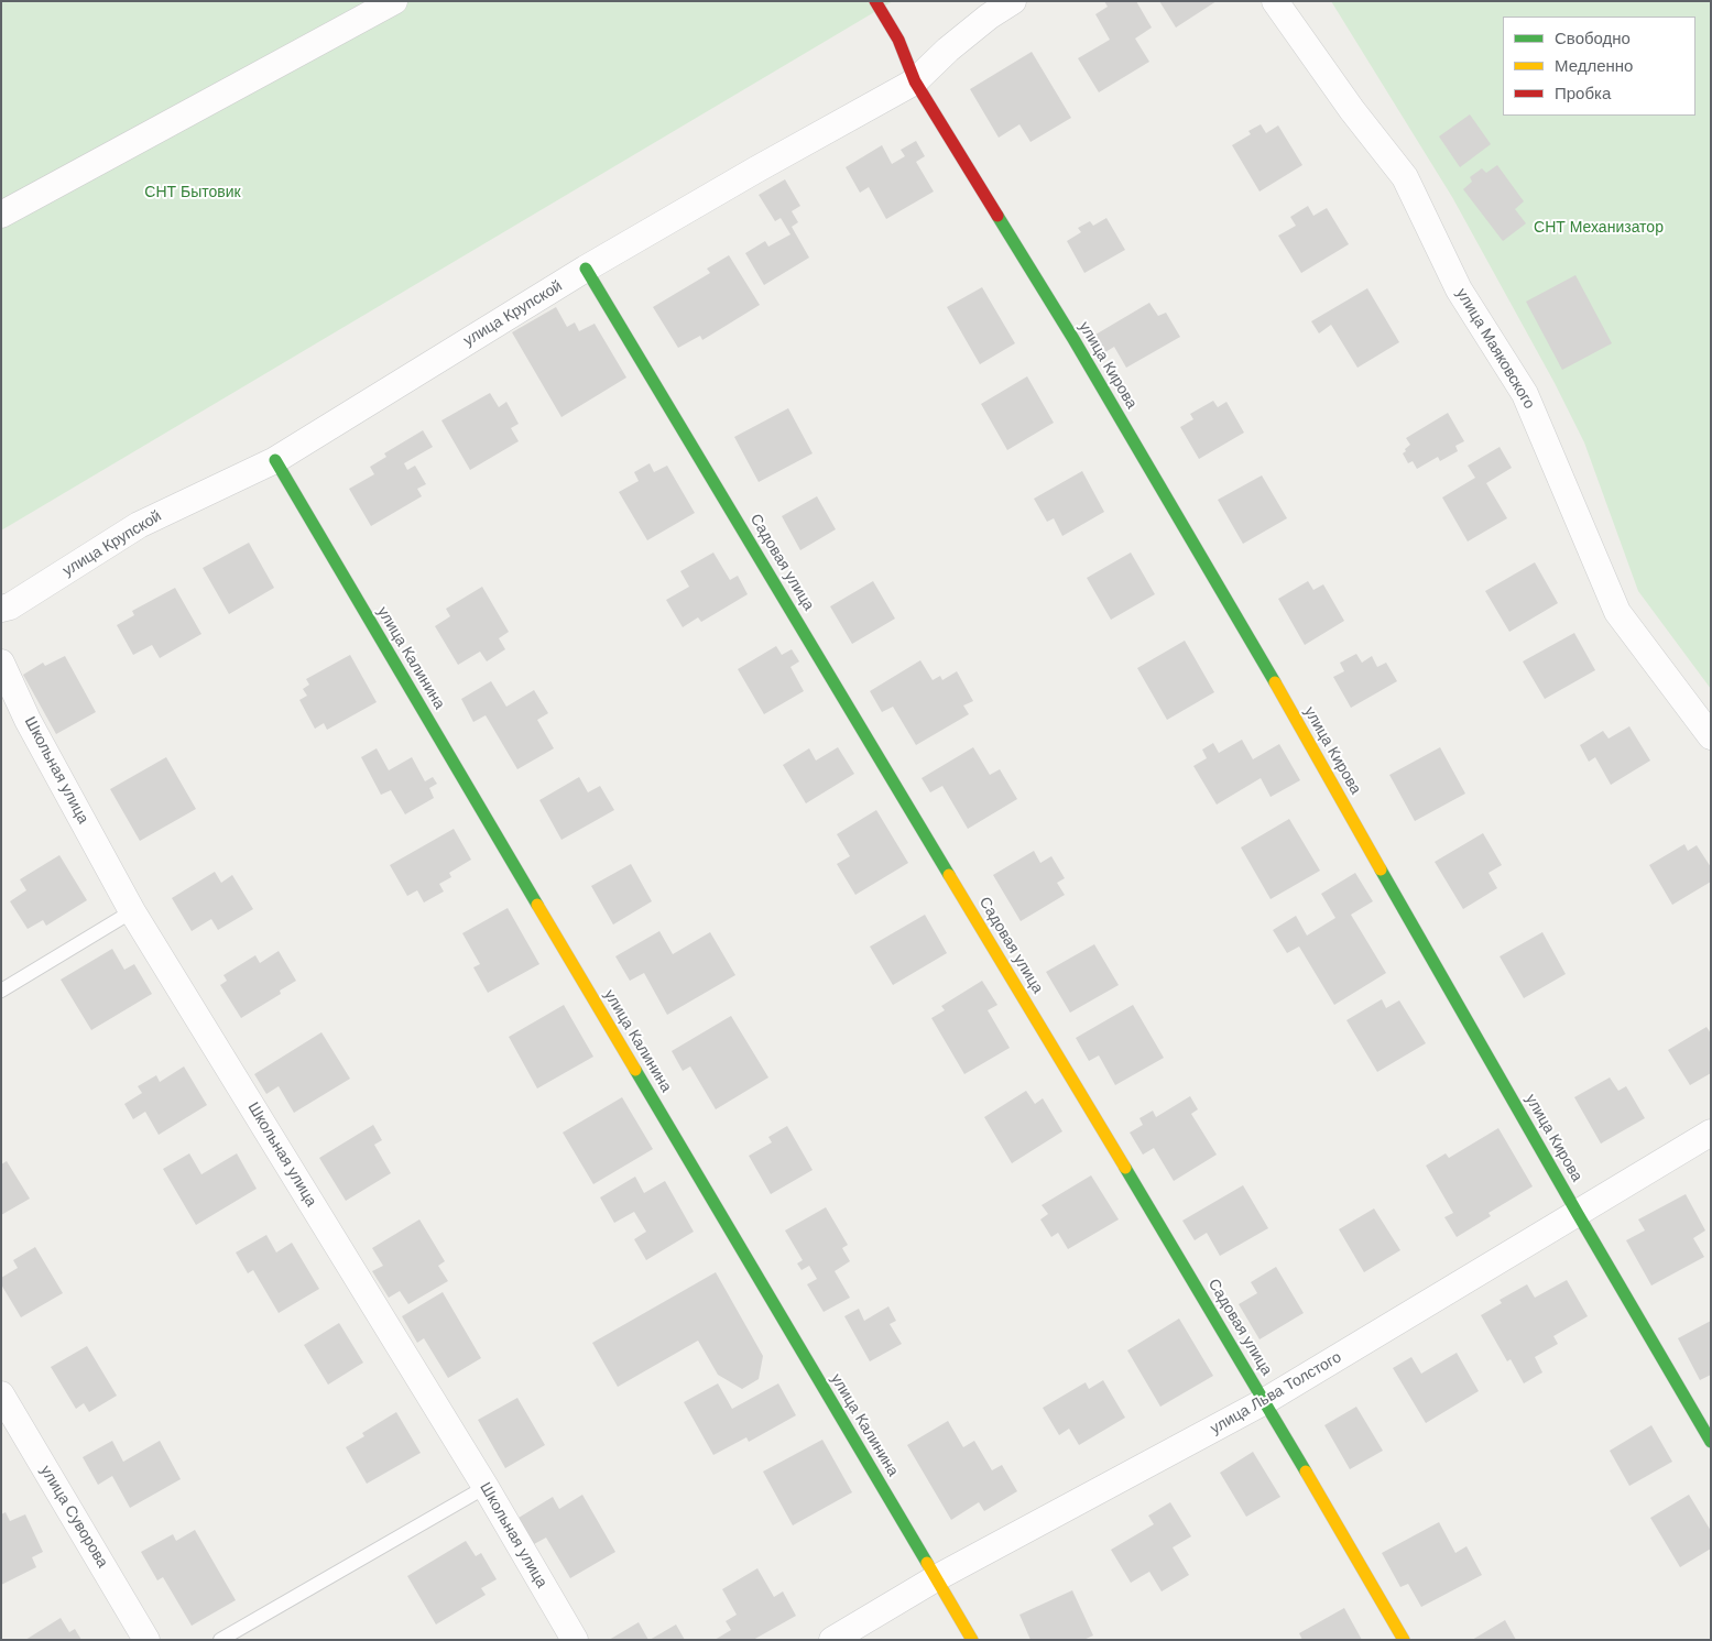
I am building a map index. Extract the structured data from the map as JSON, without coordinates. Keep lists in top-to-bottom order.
{
  "streets": {
    "street": [
      "улица Крупской",
      "улица Маяковского",
      "улица Кирова",
      "Садовая улица",
      "улица Калинина",
      "Школьная улица",
      "улица Льва Толстого",
      "улица Суворова"
    ]
  },
  "crossings": [
    ["улица Крупской", "улица Кирова"],
    ["улица Крупской", "Садовая улица"],
    ["улица Крупской", "улица Калинина"],
    ["улица Кирова", "улица Льва Толстого"],
    ["Садовая улица", "улица Льва Толстого"],
    ["улица Калинина", "улица Льва Толстого"]
  ],
  "parks": ["СНТ Бытовик", "СНТ Механизатор"],
  "legend": ["Свободно", "Медленно", "Пробка"]
}
